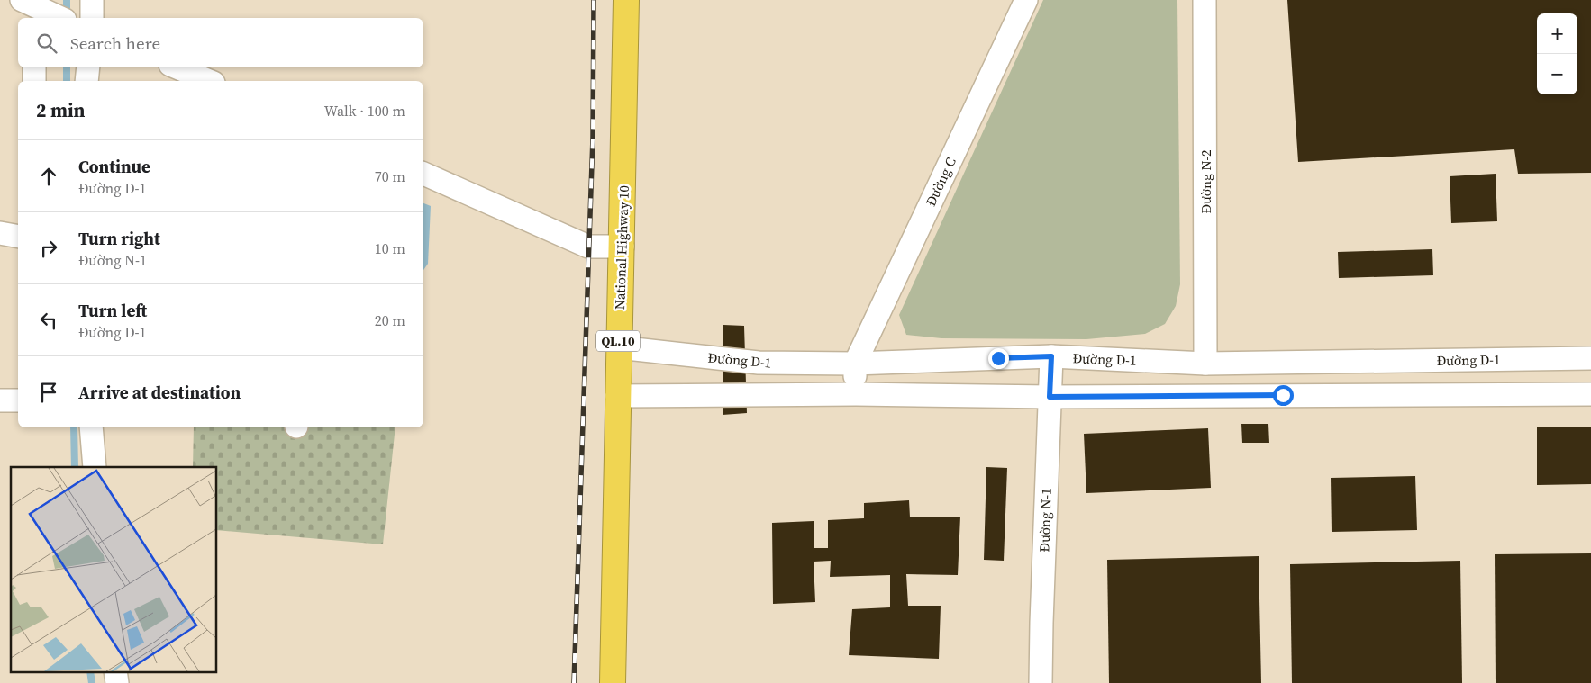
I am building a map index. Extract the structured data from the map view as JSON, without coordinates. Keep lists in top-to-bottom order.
{
  "streets": {
    "highway": ["National Highway 10", "QL.10"],
    "street": [
      "Đường C",
      "Đường N-2",
      "Đường D-1",
      "Đường N-1"
    ]
  },
  "crossings": [
    ["Đường C", "Đường D-1"],
    ["Đường N-2", "Đường D-1"],
    ["National Highway 10", "Đường D-1"],
    ["Đường D-1", "Đường N-1"]
  ],
  "page": {
    "map_buttons": ["+", "−"],
    "search": "Search here",
    "heading": ["2 min", "Walk · 100 m"],
    "list": [
      ["Continue", "Đường D-1", "70 m"],
      ["Turn right", "Đường N-1", "10 m"],
      ["Turn left", "Đường D-1", "20 m"],
      "Arrive at destination"
    ]
  }
}
